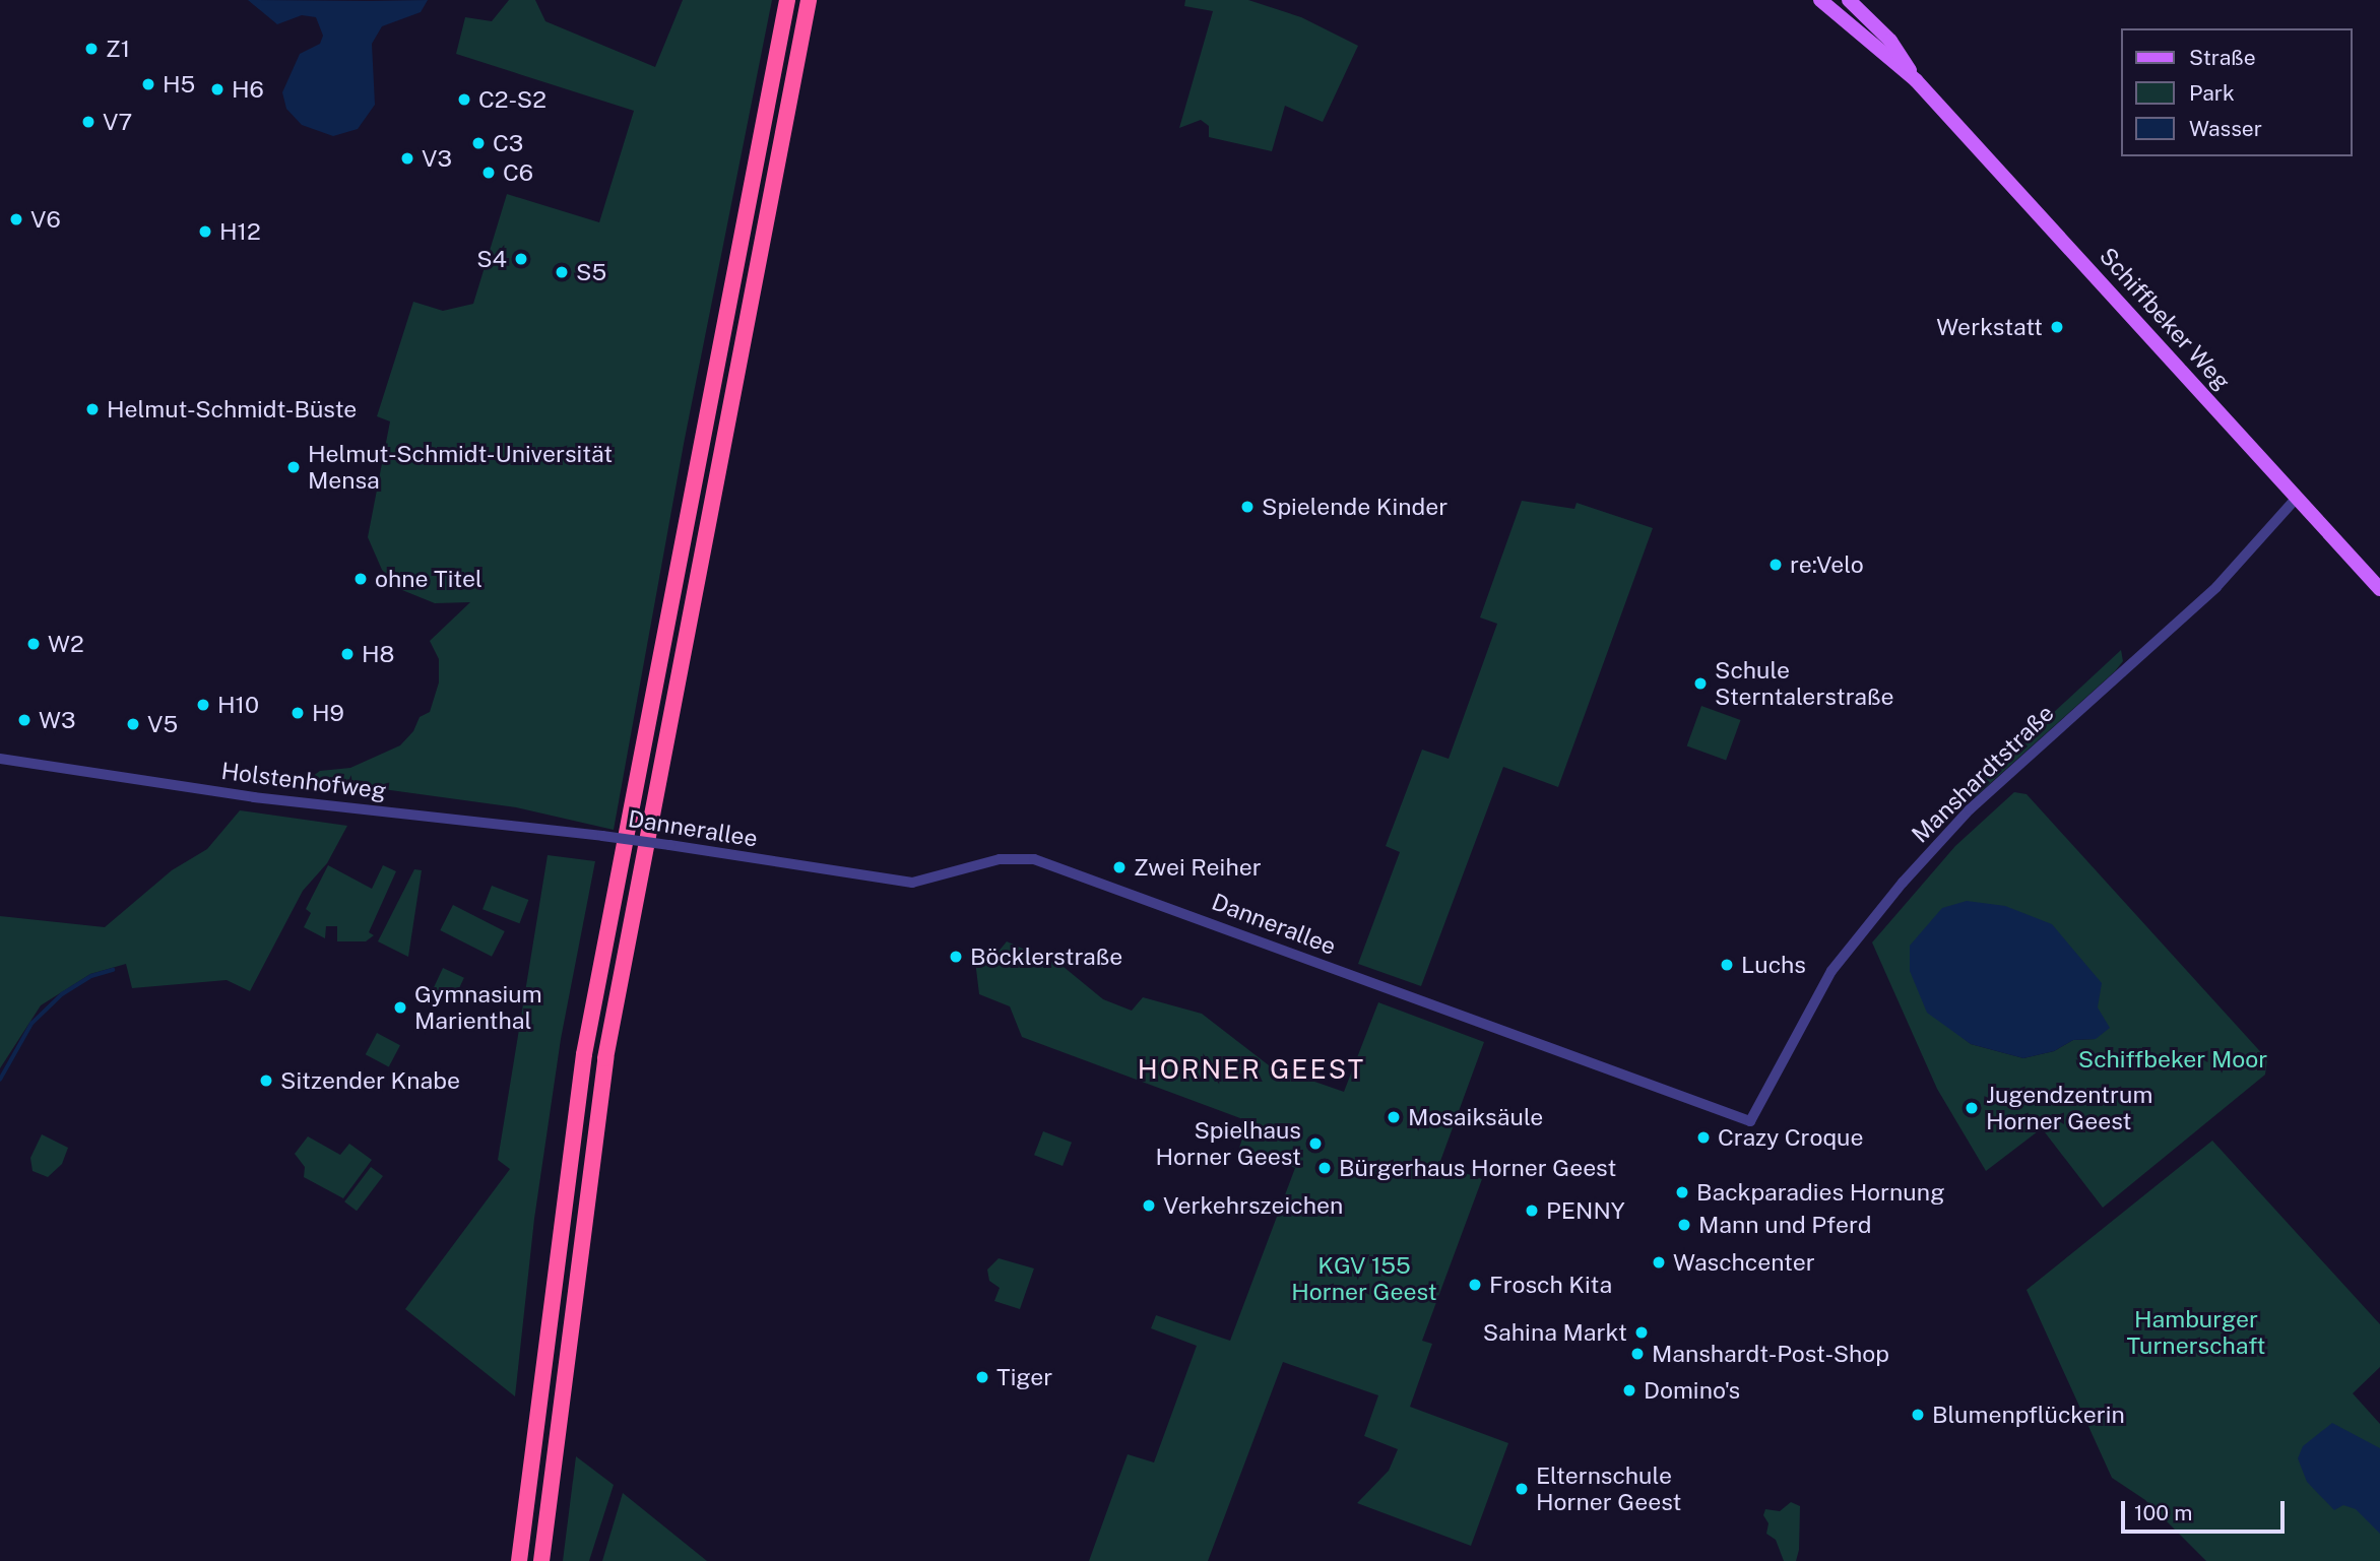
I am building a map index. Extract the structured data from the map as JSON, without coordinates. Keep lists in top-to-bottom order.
{
  "streets": {
    "main road": ["Schiffbeker Weg"],
    "street": ["Manshardtstraße", "Holstenhofweg", "Dannerallee"]
  },
  "crossings": [
    ["Schiffbeker Weg", "Manshardtstraße"],
    ["Manshardtstraße", "Dannerallee"],
    ["Holstenhofweg", "Dannerallee"]
  ],
  "districts": ["HORNER GEEST"],
  "parks": ["Schiffbeker Moor", "KGV 155 Horner Geest", "Hamburger Turnerschaft"],
  "places": [
    "Z1",
    "H5",
    "H6",
    "C2-S2",
    "V7",
    "C3",
    "V3",
    "C6",
    "V6",
    "H12",
    "S4",
    "S5",
    "Werkstatt",
    "Helmut-Schmidt-Büste",
    "Helmut-Schmidt-Universität Mensa",
    "Spielende Kinder",
    "re:Velo",
    "ohne Titel",
    "W2",
    "H8",
    "Schule Sterntalerstraße",
    "H10",
    "H9",
    "W3",
    "V5",
    "Zwei Reiher",
    "Böcklerstraße",
    "Luchs",
    "Gymnasium Marienthal",
    "Sitzender Knabe",
    "Jugendzentrum Horner Geest",
    "Mosaiksäule",
    "Crazy Croque",
    "Spielhaus Horner Geest",
    "Bürgerhaus Horner Geest",
    "Backparadies Hornung",
    "Verkehrszeichen",
    "PENNY",
    "Mann und Pferd",
    "Waschcenter",
    "Frosch Kita",
    "Sahina Markt",
    "Manshardt-Post-Shop",
    "Tiger",
    "Domino's",
    "Blumenpflückerin",
    "Elternschule Horner Geest"
  ],
  "legend": ["Straße", "Park", "Wasser"],
  "scale_bar": "100 m"
}
